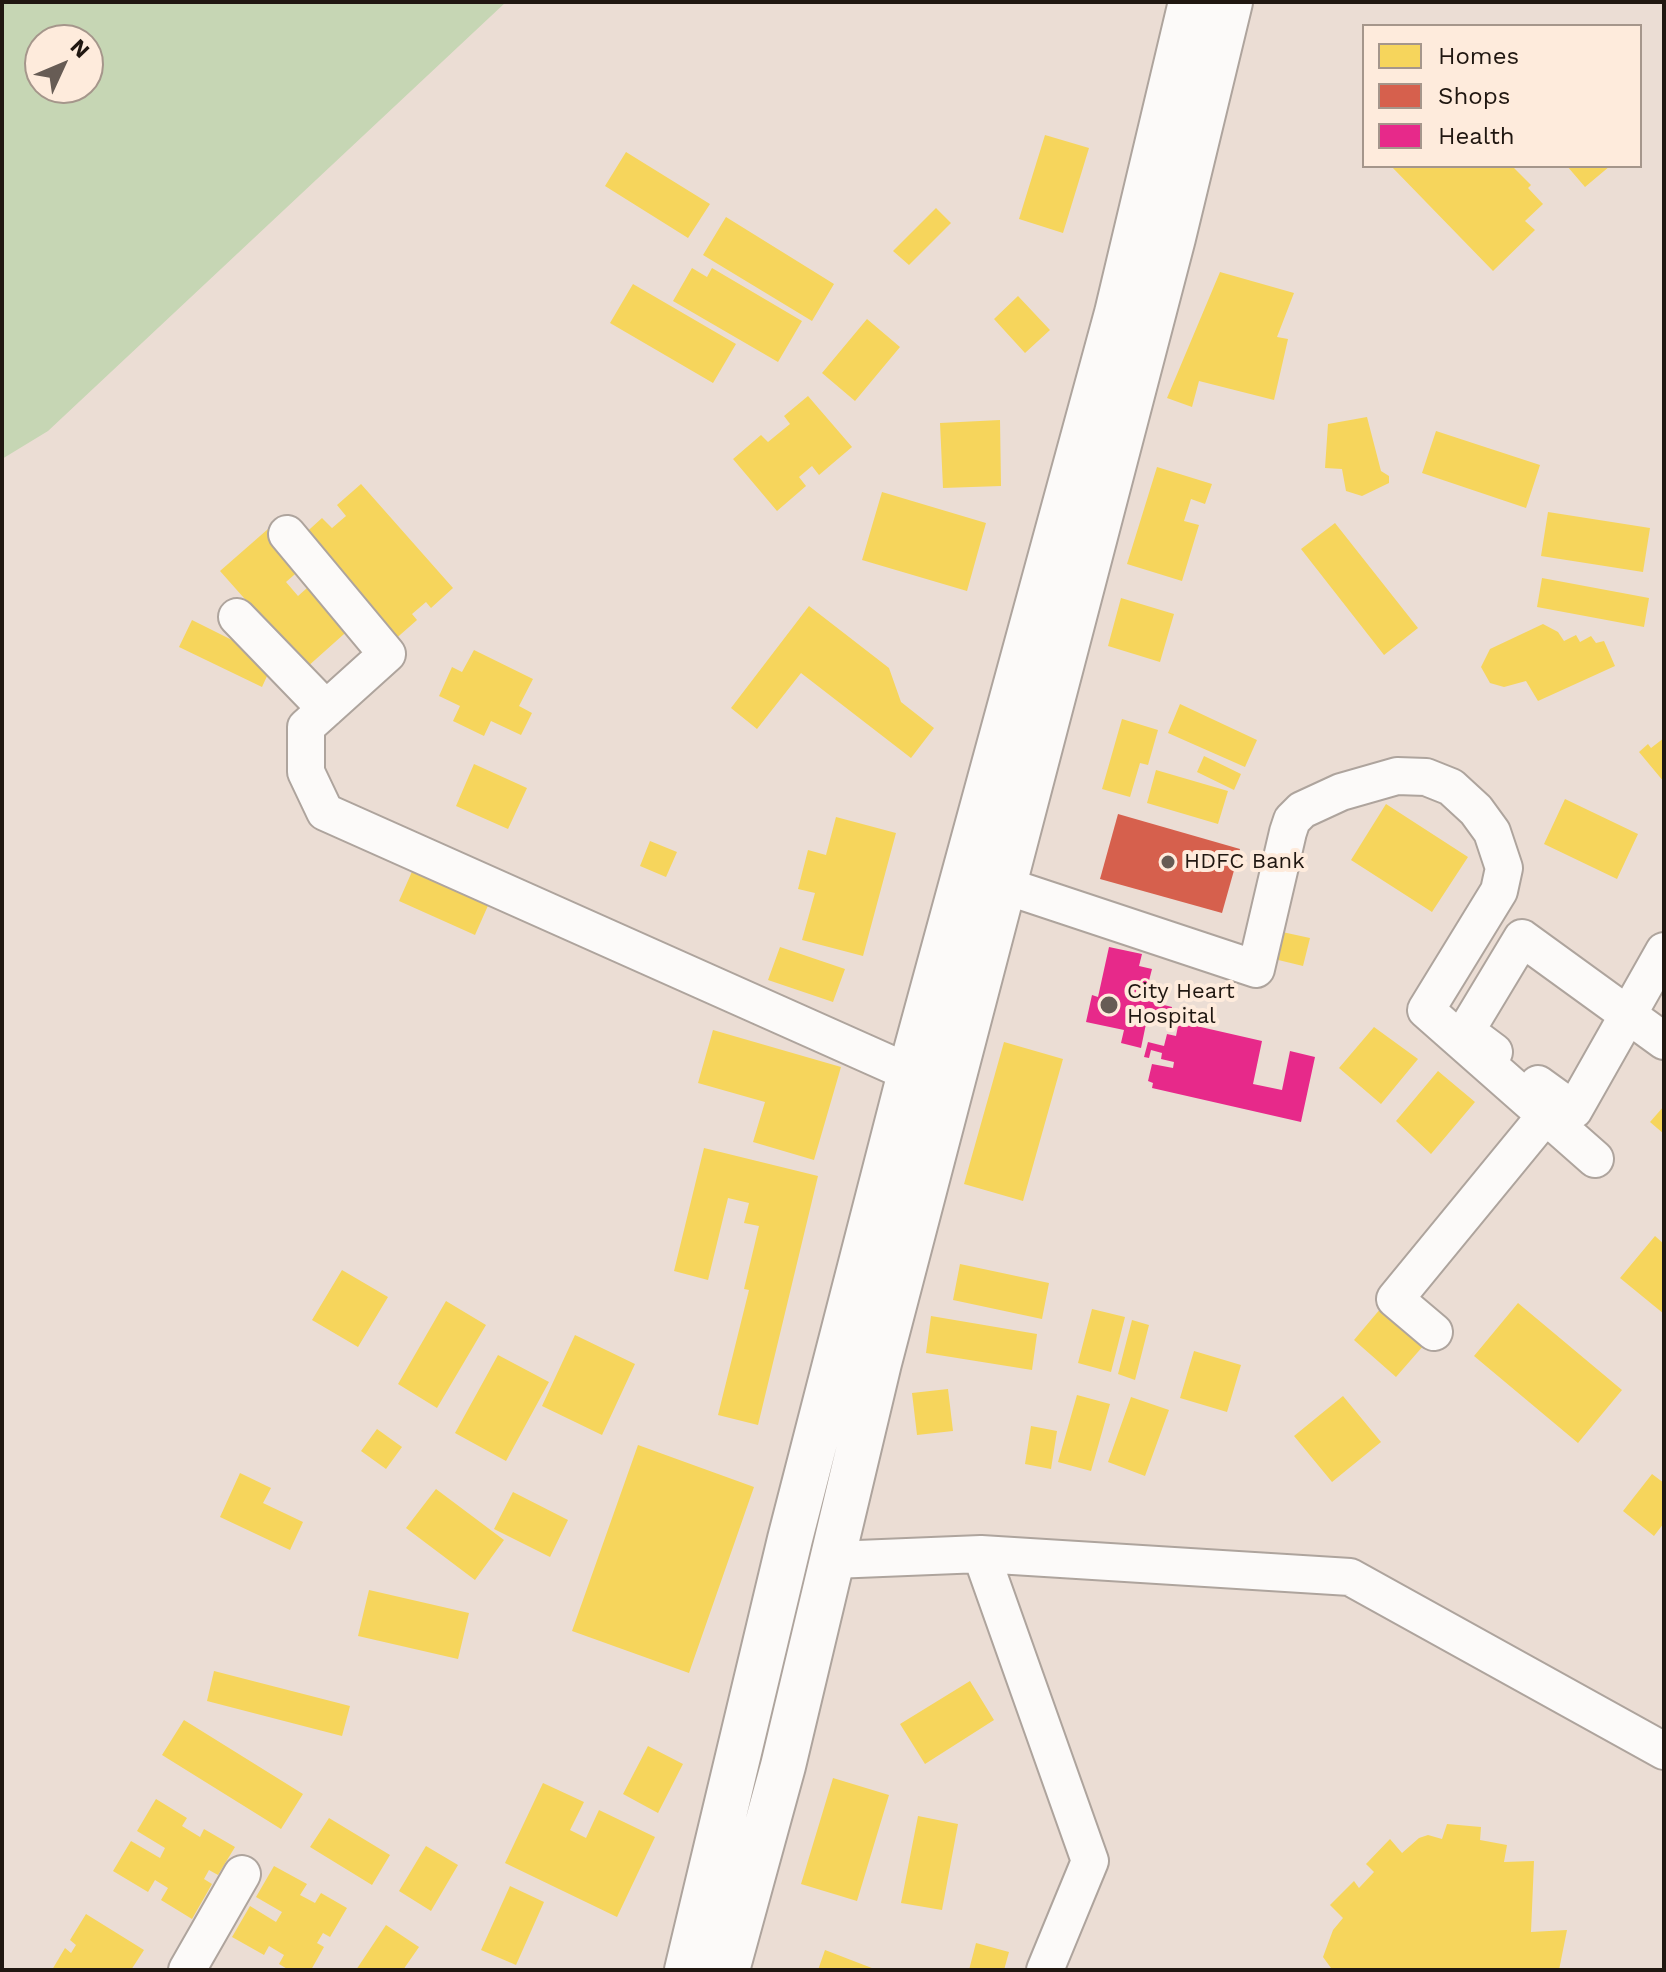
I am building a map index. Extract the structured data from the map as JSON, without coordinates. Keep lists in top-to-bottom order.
{
  "places": ["HDFC Bank", "City Heart Hospital"],
  "legend": ["Homes", "Shops", "Health"],
  "north": "top right"
}
